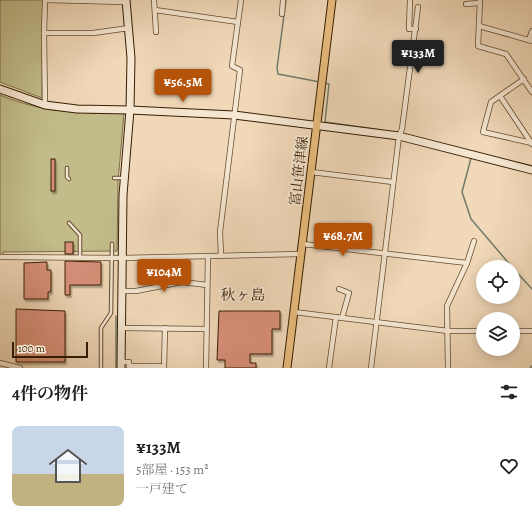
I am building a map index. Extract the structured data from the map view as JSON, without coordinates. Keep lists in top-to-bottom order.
{
  "streets": {
    "main road": ["富山笹津線"]
  },
  "districts": ["秋ヶ島"],
  "scale_bar": "100 m",
  "page": {
    "price": [
      "¥133M",
      "¥56.5M",
      "¥68.7M",
      "¥104M"
    ],
    "scale": "100 m",
    "heading": "4件の物件",
    "list": [
      {
        "name": "¥133M",
        "note": "5部屋 · 153 m² · 一戸建て"
      }
    ]
  }
}
